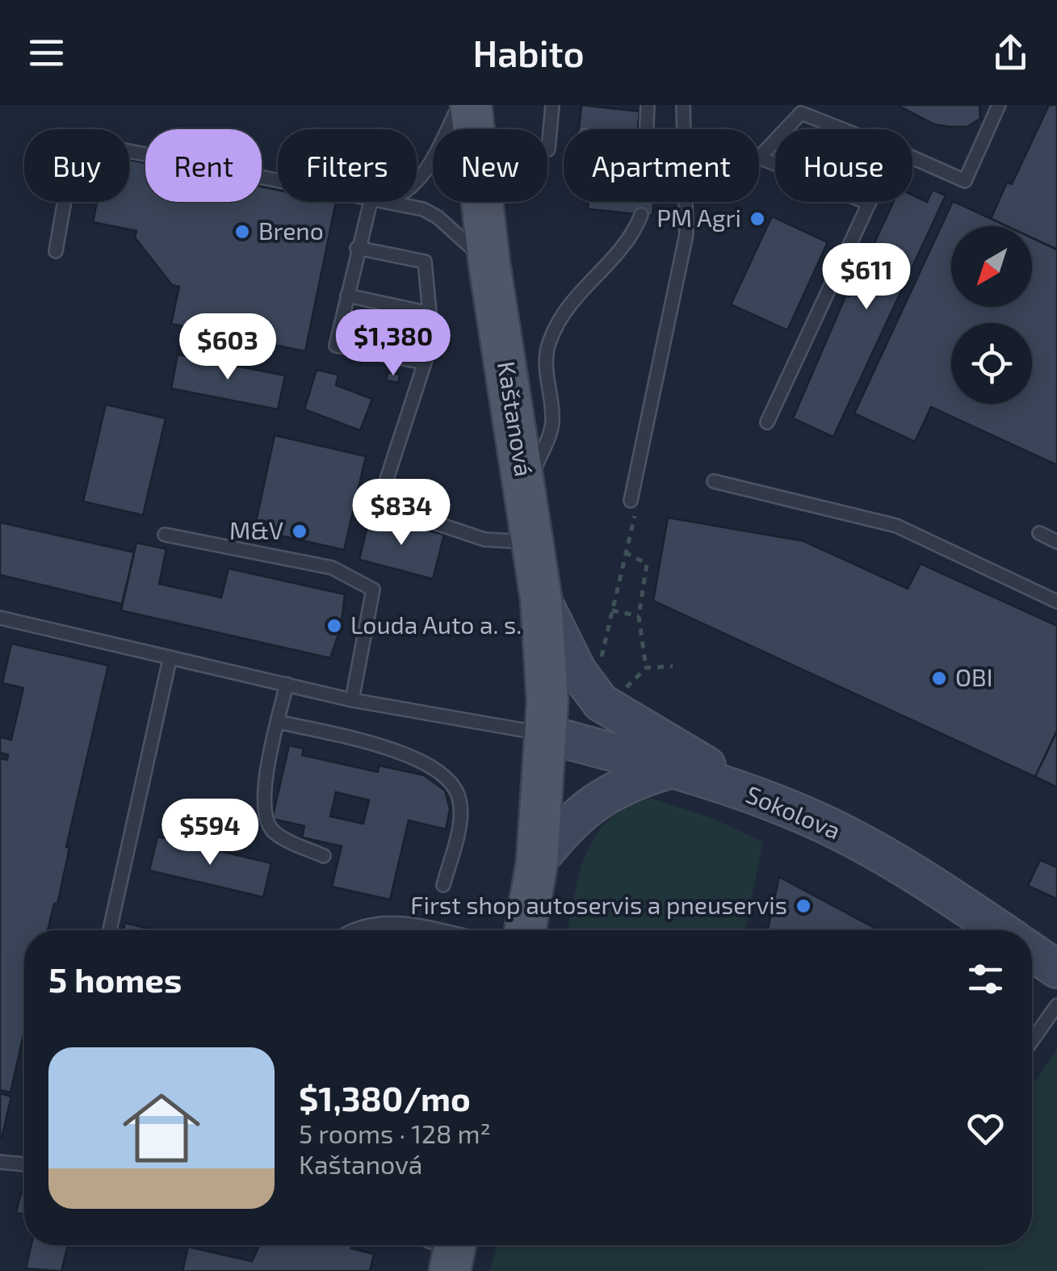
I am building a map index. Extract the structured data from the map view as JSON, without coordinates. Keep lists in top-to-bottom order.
{
  "streets": {
    "main road": ["Kaštanová"],
    "street": ["Sokolova"]
  },
  "crossings": [
    ["Kaštanová", "Sokolova"]
  ],
  "places": [
    "PM Agri",
    "Breno",
    "M&V",
    "Louda Auto a. s.",
    "OBI",
    "First shop autoservis a pneuservis"
  ],
  "north": "bottom left",
  "page": {
    "header": "Habito",
    "chip": [
      "Buy",
      "Rent",
      "Filters",
      "New",
      "Apartment",
      "House"
    ],
    "price": [
      "$611",
      "$1,380",
      "$603",
      "$834",
      "$594"
    ],
    "heading": "5 homes",
    "list": [
      {
        "name": "$1,380/mo",
        "note": "5 rooms · 128 m² · Kaštanová"
      }
    ]
  }
}
